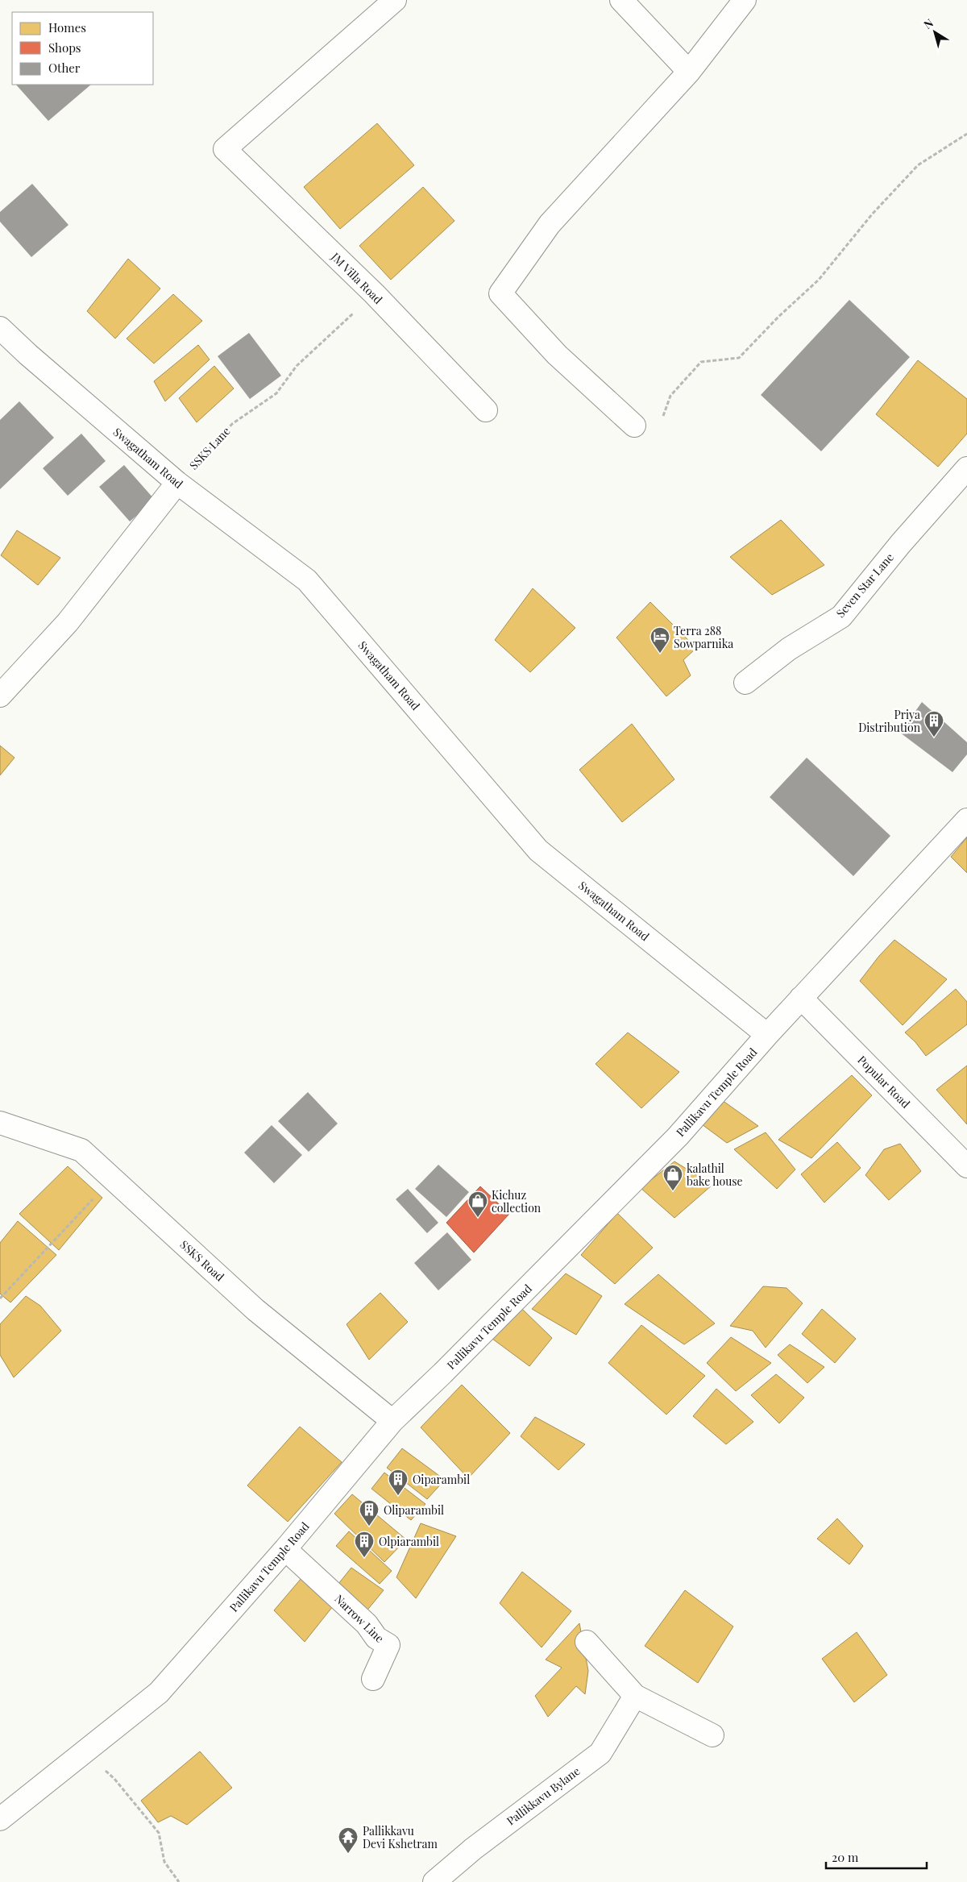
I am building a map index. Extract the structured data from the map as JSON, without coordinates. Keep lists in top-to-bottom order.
{
  "streets": {
    "street": [
      "JM Villa Road",
      "Swagatham Road",
      "Seven Star Lane",
      "Popular Road",
      "Pallikavu Temple Road",
      "SSKS Road",
      "Narrow Line",
      "Pallikkavu Bylane"
    ],
    "path": ["SSKS Lane"]
  },
  "crossings": [
    ["JM Villa Road", "SSKS Lane"],
    ["SSKS Lane", "Swagatham Road"],
    ["Swagatham Road", "Pallikavu Temple Road"],
    ["Popular Road", "Pallikavu Temple Road"],
    ["Pallikavu Temple Road", "SSKS Road"],
    ["Pallikavu Temple Road", "Narrow Line"]
  ],
  "places": {
    "hotel": ["Terra 288 Sowparnika"],
    "building": [
      "Priya Distribution",
      "Oiparambil",
      "Oliparambil",
      "Olpiarambil"
    ],
    "shop": ["kalathil bake house", "Kichuz collection"],
    "temple": ["Pallikkavu Devi Kshetram"]
  },
  "legend": ["Homes", "Shops", "Other"],
  "scale_bar": "20 m",
  "north": "top left"
}
